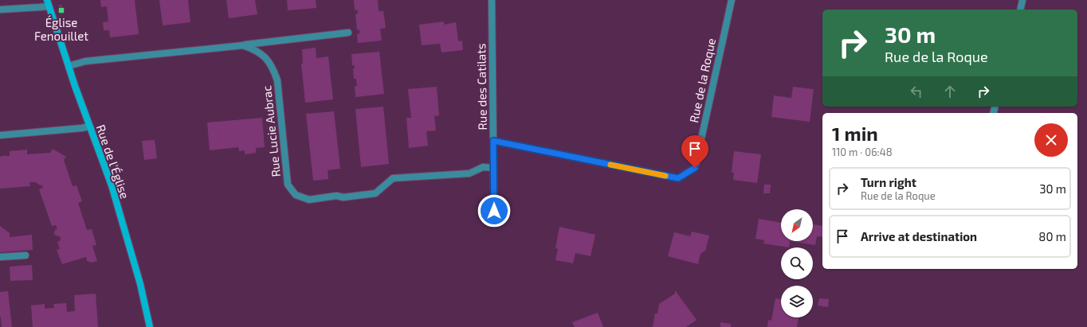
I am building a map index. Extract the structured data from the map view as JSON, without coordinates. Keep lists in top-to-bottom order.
{
  "streets": {
    "main road": ["Rue de l'Église"],
    "street": ["Rue de la Roque", "Rue des Catilats", "Rue Lucie Aubrac"]
  },
  "crossings": [
    ["Rue de la Roque", "Rue des Catilats"],
    ["Rue des Catilats", "Rue Lucie Aubrac"],
    ["Rue Lucie Aubrac", "Rue de l'Église"]
  ],
  "places": {
    "transit": ["Église Fenouillet"]
  },
  "north": "bottom left",
  "page": {
    "turn": ["30 m", "Rue de la Roque"],
    "heading": ["1 min", "110 m · 06:48"],
    "list": [
      {
        "name": "Turn right",
        "note": "Rue de la Roque",
        "value": "30 m"
      },
      {
        "name": "Arrive at destination",
        "value": "80 m"
      }
    ]
  }
}
